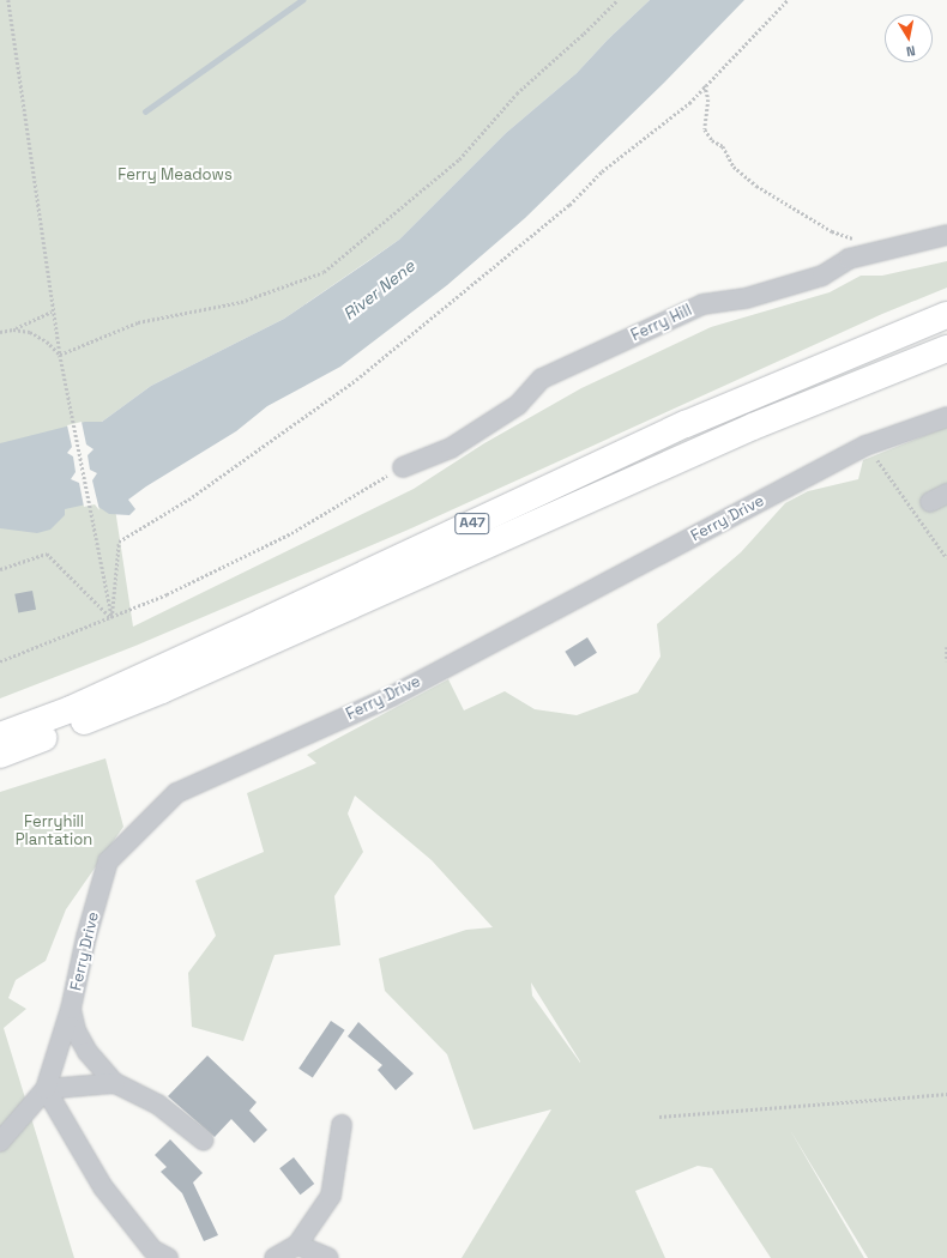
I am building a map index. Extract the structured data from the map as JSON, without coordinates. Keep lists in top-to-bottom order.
{
  "streets": {
    "highway": ["A47"],
    "street": ["Ferry Hill", "Ferry Drive"]
  },
  "water": ["River Nene"],
  "parks": ["Ferry Meadows", "Ferryhill Plantation"],
  "north": "bottom"
}
